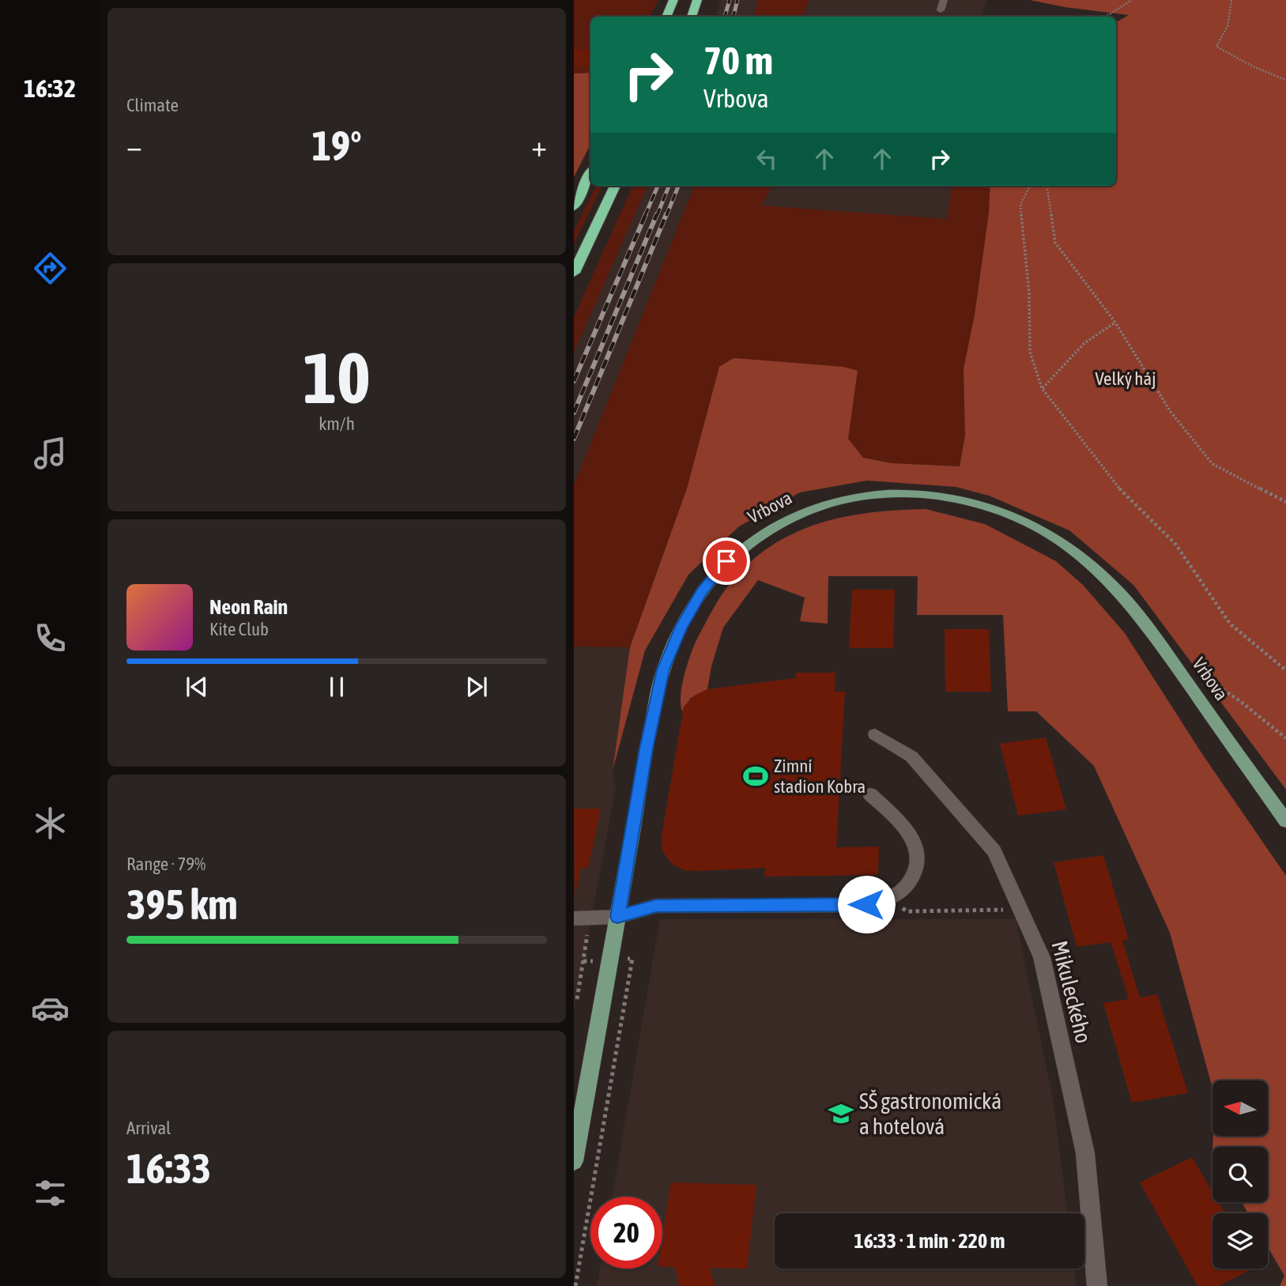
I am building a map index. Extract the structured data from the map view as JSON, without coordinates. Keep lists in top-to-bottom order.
{
  "streets": {
    "main road": ["Vrbova"],
    "street": ["Mikuleckého"]
  },
  "parks": ["Velký háj"],
  "places": {
    "sports": ["Zimní stadion Kobra"],
    "school or university": ["SŠ gastronomická a hotelová"]
  },
  "north": "left",
  "page": {
    "tabs": "16:32",
    "tile": [
      "Climate",
      ["10", "km/h"],
      ["Range · 79%", "395 km"],
      ["Arrival", "16:33"]
    ],
    "turn": ["70 m", "Vrbova"],
    "heat": ["−", "19°", "+"],
    "song": ["Neon Rain", "Kite Club"],
    "limit": "20",
    "trip": "16:33 · 1 min · 220 m"
  }
}
